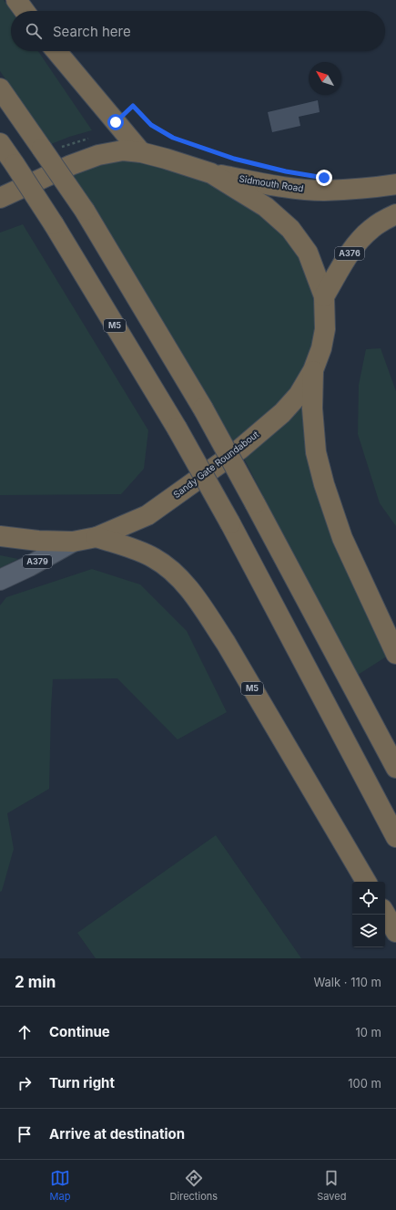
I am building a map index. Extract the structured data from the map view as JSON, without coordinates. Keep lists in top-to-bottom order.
{
  "streets": {
    "highway": [
      "Sidmouth Road",
      "A376",
      "M5",
      "Sandy Gate Roundabout"
    ],
    "main road": ["A379"]
  },
  "crossings": [
    ["Sidmouth Road", "Sandy Gate Roundabout"],
    ["A376", "Sandy Gate Roundabout"],
    ["M5", "Sandy Gate Roundabout"],
    ["Sandy Gate Roundabout", "A379"]
  ],
  "north": "top left",
  "page": {
    "search": "Search here",
    "heading": ["2 min", "Walk · 110 m"],
    "list": [
      ["Continue", "10 m"],
      ["Turn right", "100 m"],
      "Arrive at destination"
    ],
    "nav": ["Map", "Directions", "Saved"]
  }
}
